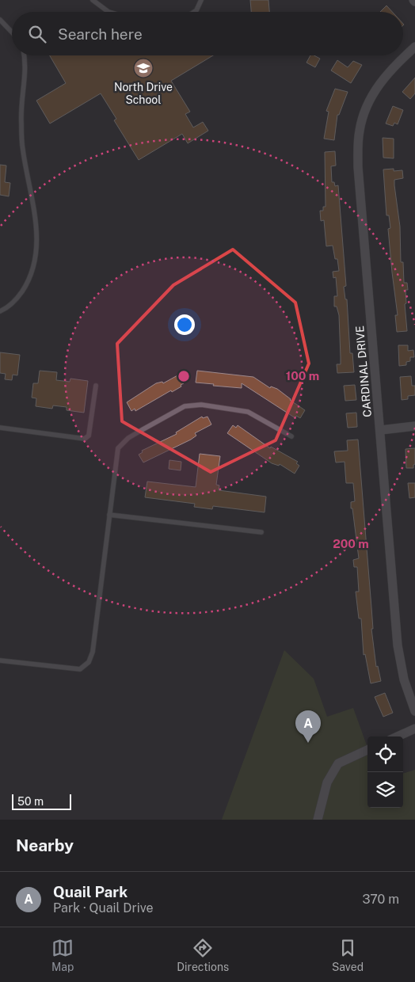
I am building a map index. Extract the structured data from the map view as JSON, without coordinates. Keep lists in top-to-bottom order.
{
  "streets": {
    "street": ["CARDINAL DRIVE"]
  },
  "places": {
    "school or university": ["North Drive School"]
  },
  "scale_bar": "50 m",
  "page": {
    "search": "Search here",
    "pins": "A",
    "scale": "50 m",
    "heading": "Nearby",
    "list": [
      {
        "mark": "A",
        "name": "Quail Park",
        "note": "Park · Quail Drive",
        "value": "370 m"
      }
    ],
    "nav": ["Map", "Directions", "Saved"]
  },
  "rings": ["100 m", "200 m"]
}
